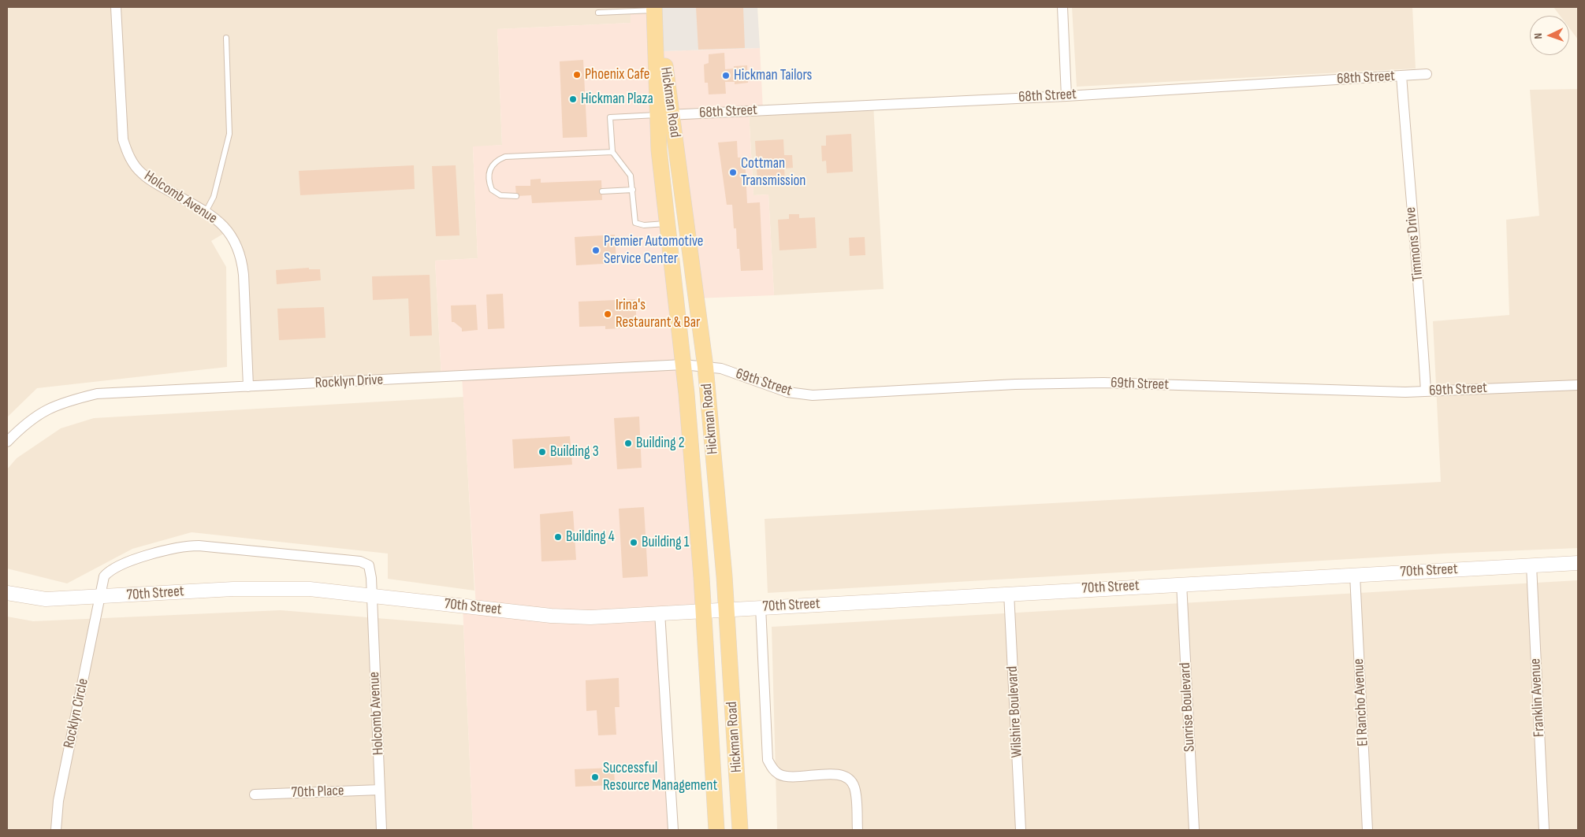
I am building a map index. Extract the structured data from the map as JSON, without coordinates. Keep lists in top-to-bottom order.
{
  "streets": {
    "main road": ["Hickman Road"],
    "street": [
      "68th Street",
      "Holcomb Avenue",
      "Timmons Drive",
      "Rocklyn Drive",
      "69th Street",
      "70th Street",
      "Franklin Avenue",
      "El Rancho Avenue",
      "Sunrise Boulevard",
      "Wilshire Boulevard",
      "Rocklyn Circle",
      "70th Place"
    ]
  },
  "crossings": [
    ["68th Street", "Hickman Road"],
    ["68th Street", "Timmons Drive"],
    ["Hickman Road", "Rocklyn Drive"],
    ["Hickman Road", "69th Street"],
    ["Hickman Road", "70th Street"],
    ["Holcomb Avenue", "Rocklyn Drive"],
    ["Holcomb Avenue", "70th Street"],
    ["Holcomb Avenue", "Rocklyn Circle"],
    ["Holcomb Avenue", "70th Place"],
    ["Timmons Drive", "69th Street"],
    ["Rocklyn Drive", "69th Street"],
    ["70th Street", "Franklin Avenue"],
    ["70th Street", "El Rancho Avenue"],
    ["70th Street", "Sunrise Boulevard"],
    ["70th Street", "Wilshire Boulevard"],
    ["70th Street", "Rocklyn Circle"]
  ],
  "places": [
    "Phoenix Cafe",
    "Hickman Tailors",
    "Hickman Plaza",
    "Cottman Transmission",
    "Premier Automotive Service Center",
    "Irina's Restaurant & Bar",
    "Building 2",
    "Building 3",
    "Building 4",
    "Building 1",
    "Successful Resource Management"
  ],
  "north": "left"
}
